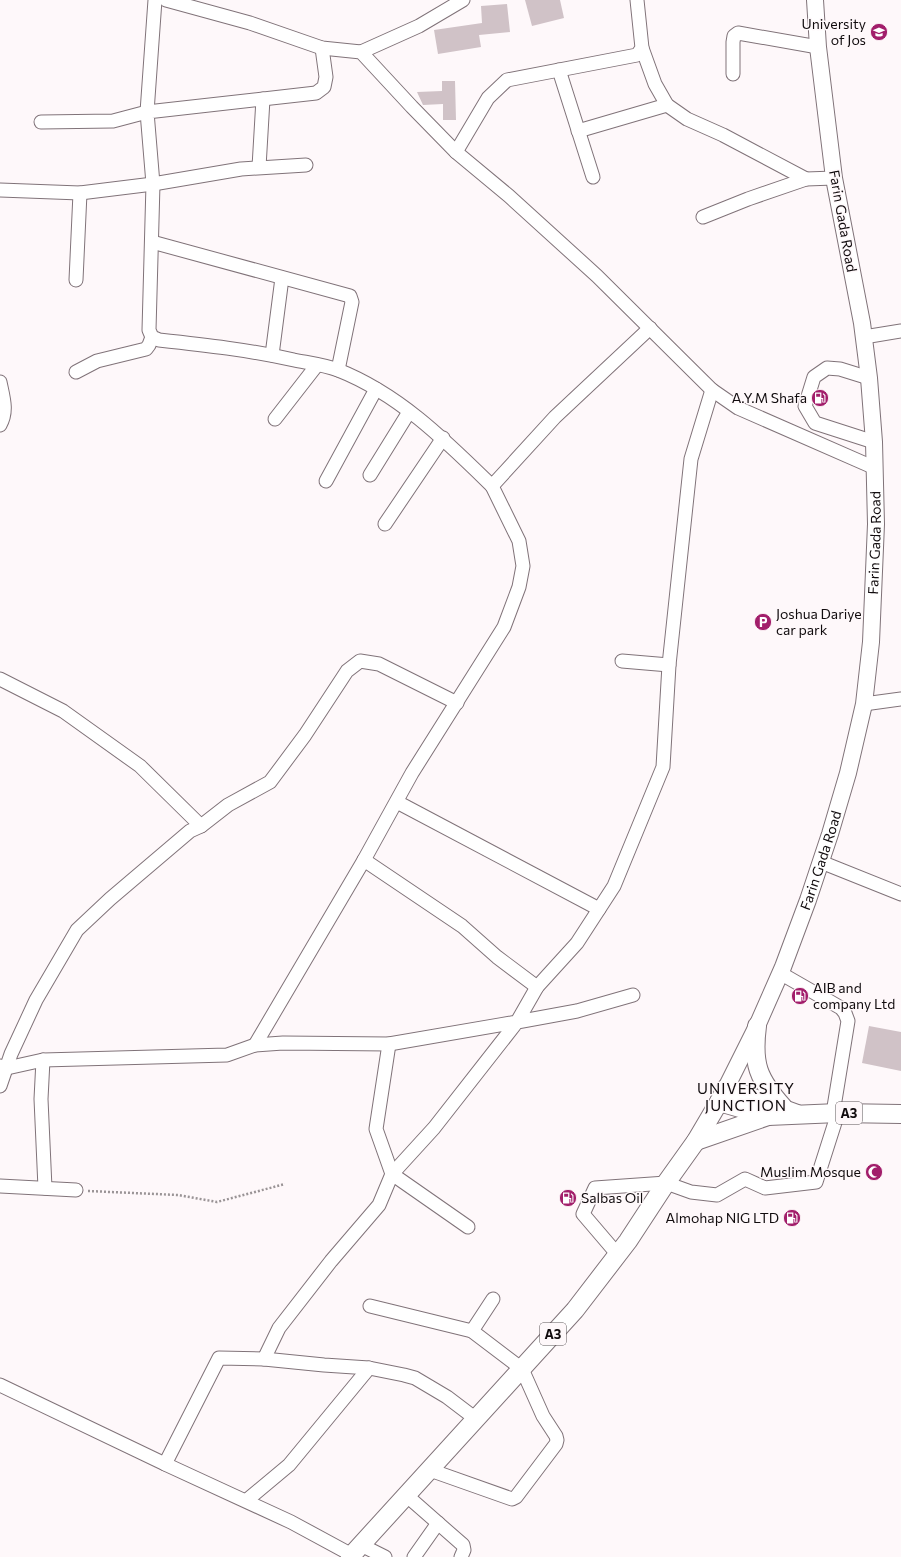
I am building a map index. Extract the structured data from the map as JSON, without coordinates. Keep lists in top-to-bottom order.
{
  "streets": {
    "highway": ["A3"],
    "main road": ["Farin Gada Road"]
  },
  "crossings": [
    ["Farin Gada Road", "A3"]
  ],
  "districts": ["UNIVERSITY JUNCTION"],
  "places": {
    "school or university": ["University of Jos"],
    "fuel station": [
      "A.Y.M Shafa",
      "AIB and company Ltd",
      "Salbas Oil",
      "Almohap NIG LTD"
    ],
    "parking": ["Joshua Dariye car park"],
    "mosque": ["Muslim Mosque"]
  }
}
